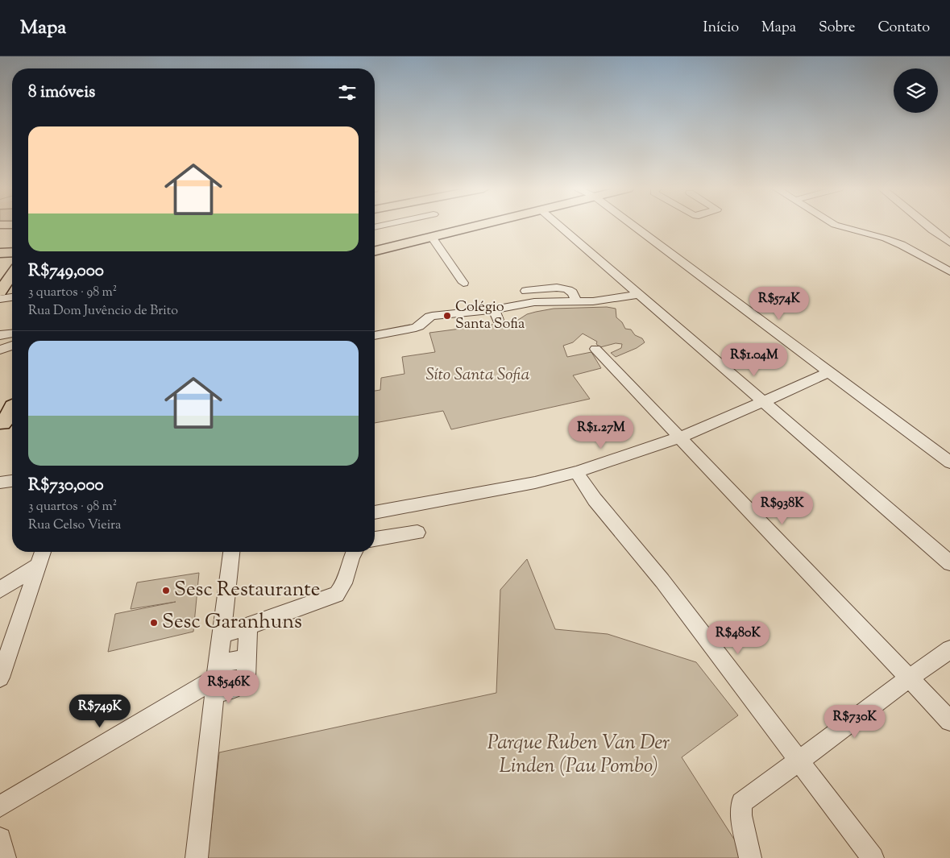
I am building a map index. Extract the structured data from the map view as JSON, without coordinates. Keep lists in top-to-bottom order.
{
  "parks": ["Síto Santa Sofia", "Parque Ruben Van Der Linden (Pau Pombo)"],
  "places": ["Colégio Santa Sofia", "Sesc Restaurante", "Sesc Garanhuns"],
  "page": {
    "header": "Mapa",
    "nav": [
      "Início",
      "Mapa",
      "Sobre",
      "Contato"
    ],
    "heading": "8 imóveis",
    "list": [
      {
        "name": "R$749,000",
        "note": "3 quartos · 98 m² · Rua Dom Juvêncio de Brito"
      },
      {
        "name": "R$730,000",
        "note": "3 quartos · 98 m² · Rua Celso Vieira"
      }
    ],
    "price": [
      "R$574K",
      "R$1.04M",
      "R$1.27M",
      "R$938K",
      "R$480K",
      "R$546K",
      "R$749K",
      "R$730K"
    ]
  }
}
